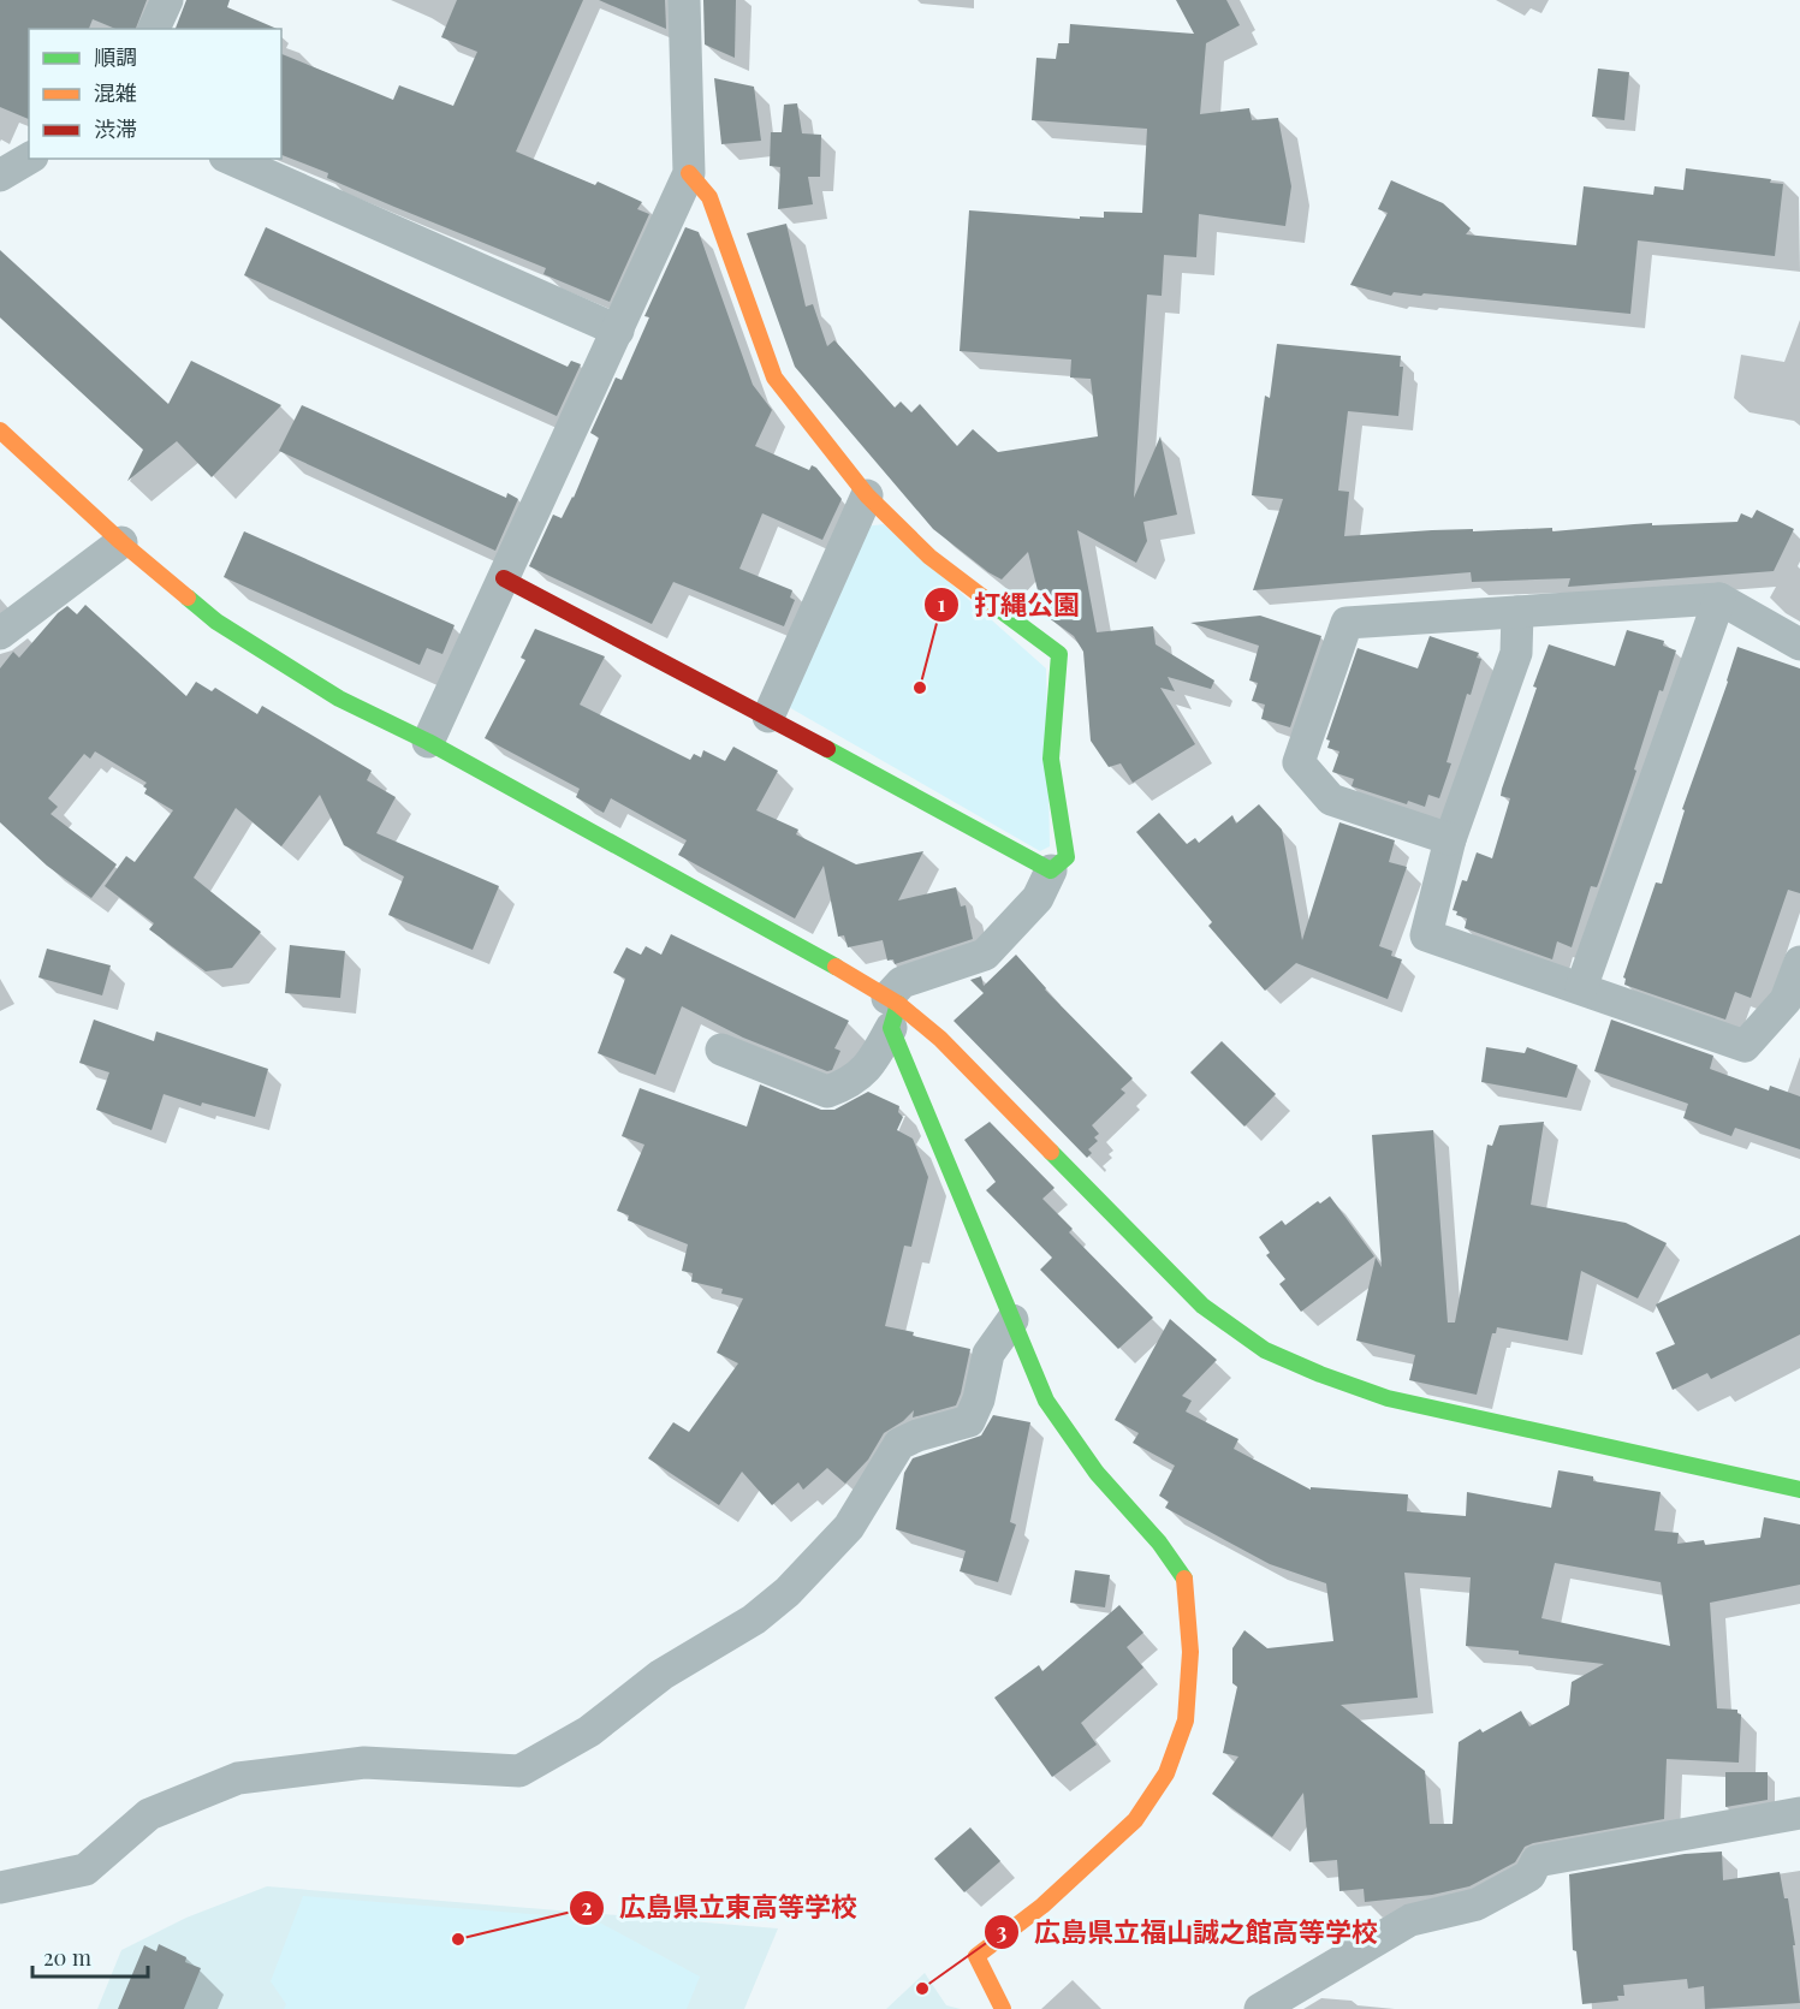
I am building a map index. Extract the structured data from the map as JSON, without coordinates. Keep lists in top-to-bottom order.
{
  "places": ["打縄公園", "広島県立東高等学校", "広島県立福山誠之館高等学校"],
  "legend": ["順調", "混雑", "渋滞"],
  "scale_bar": "20 m"
}
